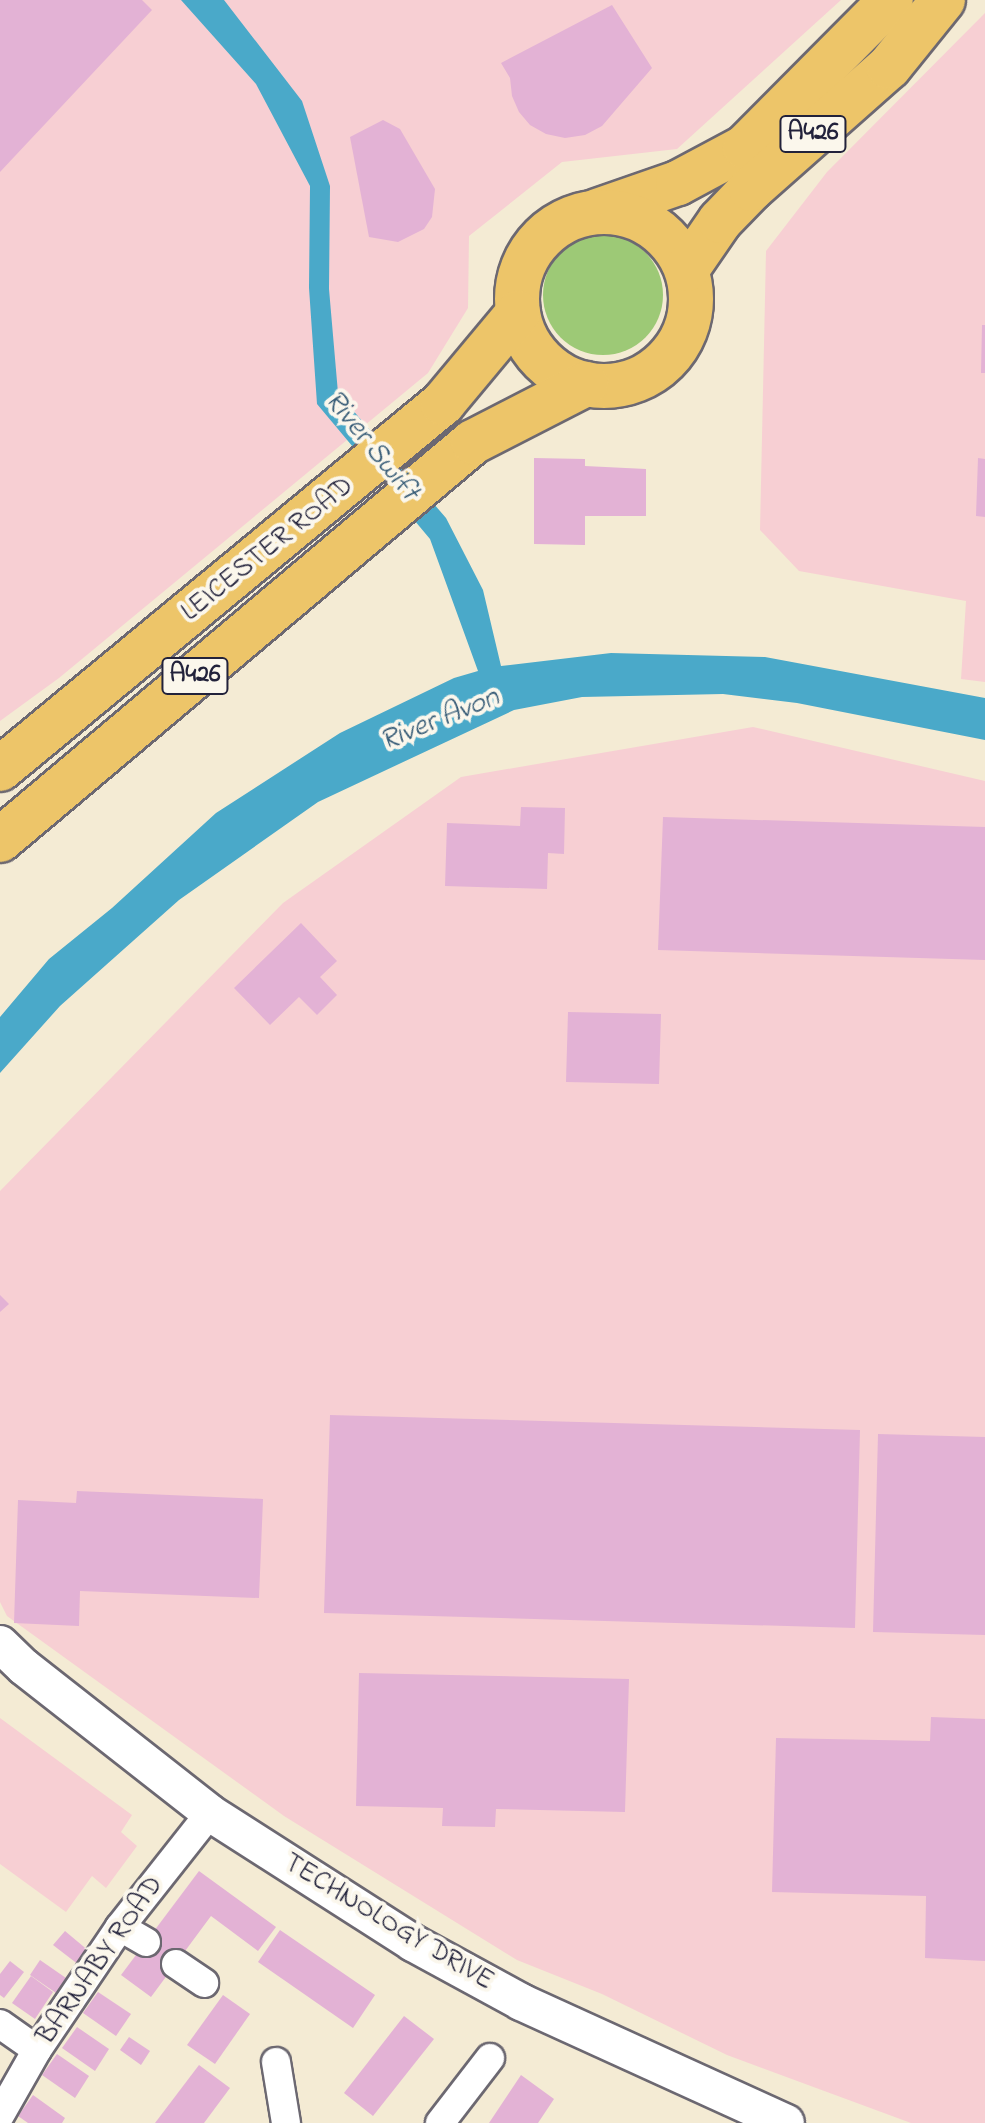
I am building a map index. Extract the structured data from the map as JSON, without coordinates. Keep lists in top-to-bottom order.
{
  "streets": {
    "highway": ["A426", "LEICESTER ROAD"],
    "street": ["TECHNOLOGY DRIVE", "BARNABY ROAD"]
  },
  "crossings": [
    ["A426", "LEICESTER ROAD"],
    ["TECHNOLOGY DRIVE", "BARNABY ROAD"]
  ],
  "water": ["River Swift", "River Avon"]
}
